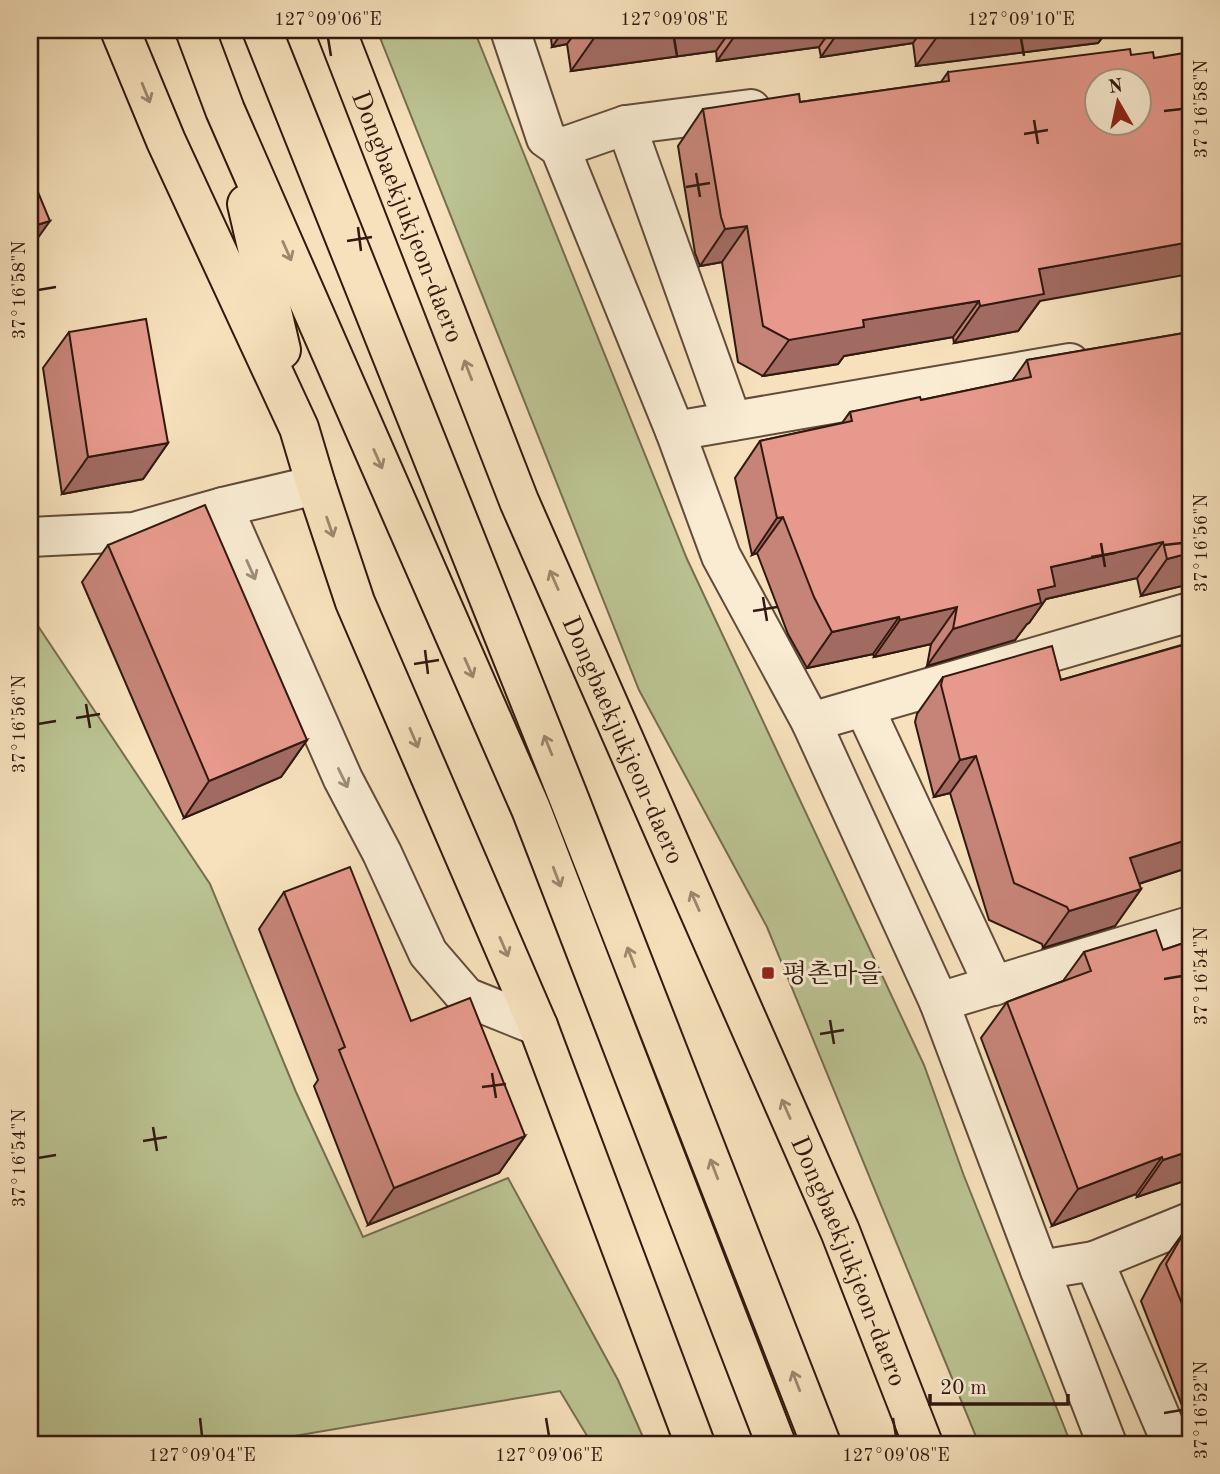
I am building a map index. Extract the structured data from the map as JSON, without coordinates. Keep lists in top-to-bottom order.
{
  "streets": {
    "main road": ["Dongbaekjukjeon-daero"]
  },
  "places": {
    "transit": ["평촌마을"]
  },
  "scale_bar": "20 m",
  "north": "top",
  "coordinates": [
    "127°09'06\"E",
    "127°09'08\"E",
    "127°09'10\"E",
    "37°16'58\"N",
    "37°16'56\"N",
    "37°16'54\"N",
    "37°16'52\"N",
    "127°09'04\"E"
  ]
}
